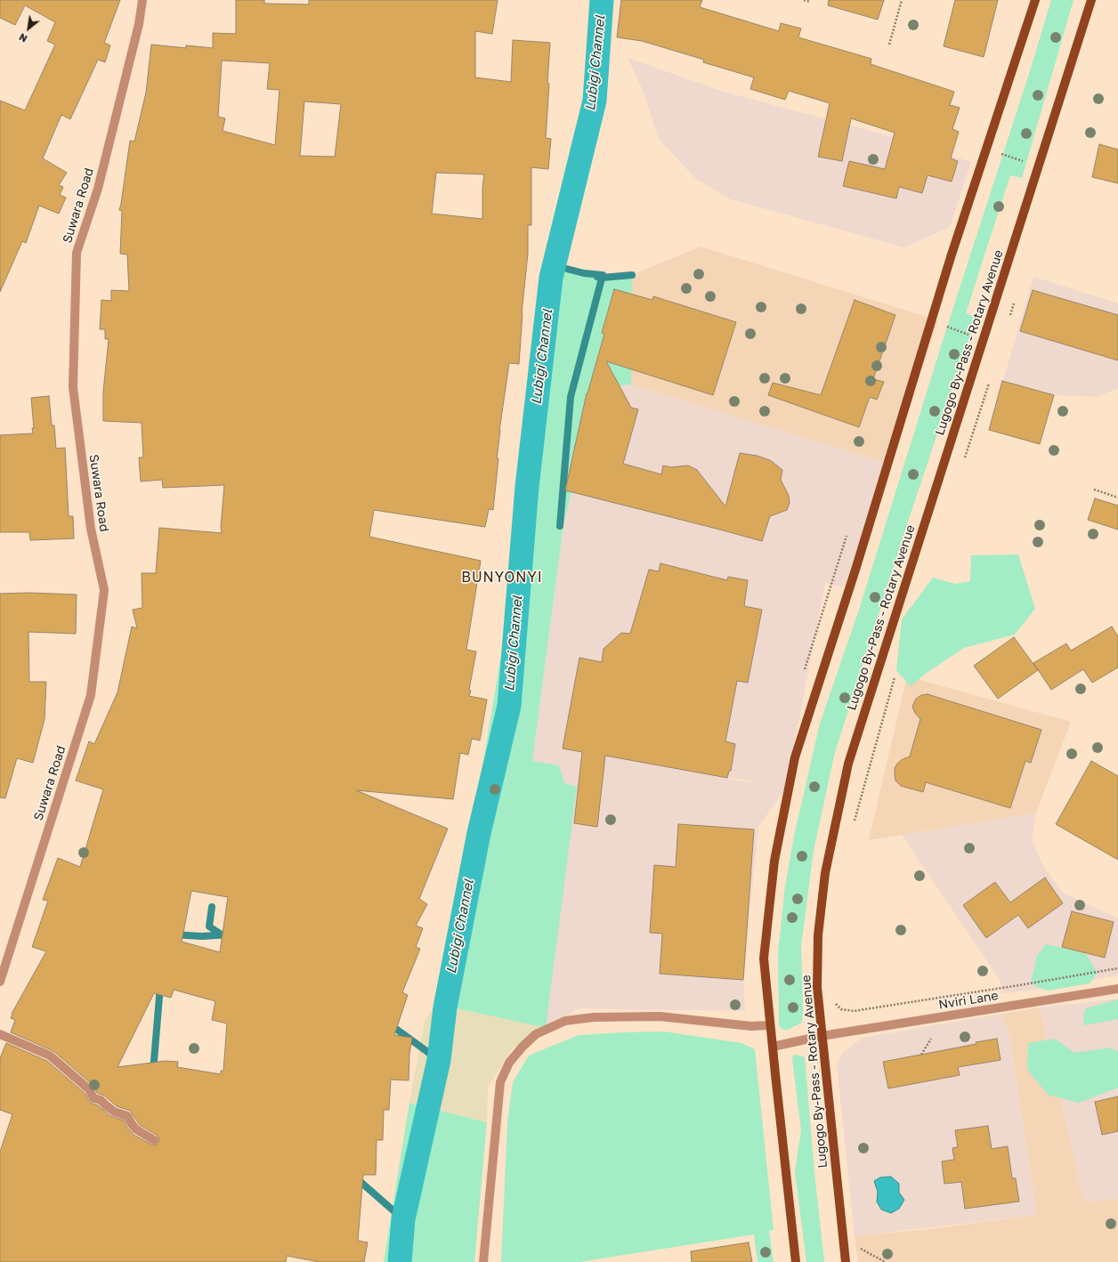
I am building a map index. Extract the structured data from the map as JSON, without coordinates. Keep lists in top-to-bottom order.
{
  "streets": {
    "main road": ["Lugogo By-Pass - Rotary Avenue"],
    "street": ["Suwara Road", "Nviri Lane"]
  },
  "crossings": [
    ["Lugogo By-Pass - Rotary Avenue", "Nviri Lane"]
  ],
  "districts": ["BUNYONYI"],
  "water": ["Lubigi Channel"],
  "north": "bottom left"
}
